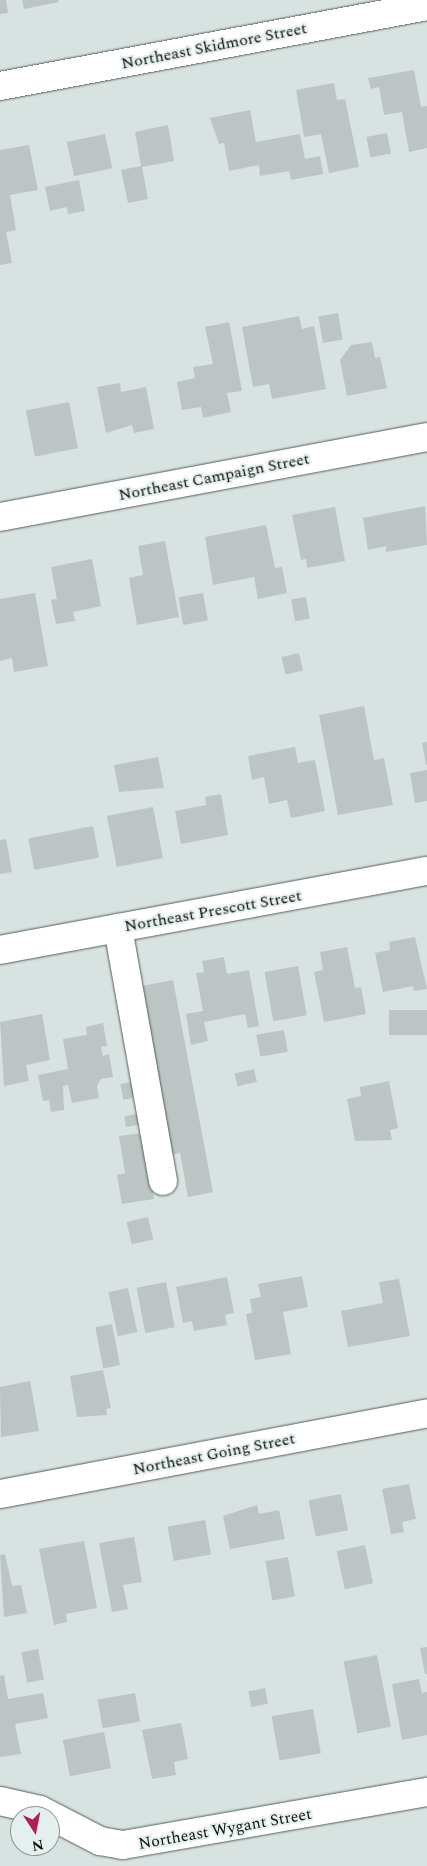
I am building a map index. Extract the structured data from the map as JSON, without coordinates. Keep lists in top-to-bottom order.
{
  "streets": {
    "street": [
      "Northeast Skidmore Street",
      "Northeast Campaign Street",
      "Northeast Prescott Street",
      "Northeast Going Street",
      "Northeast Wygant Street"
    ]
  },
  "north": "bottom"
}
